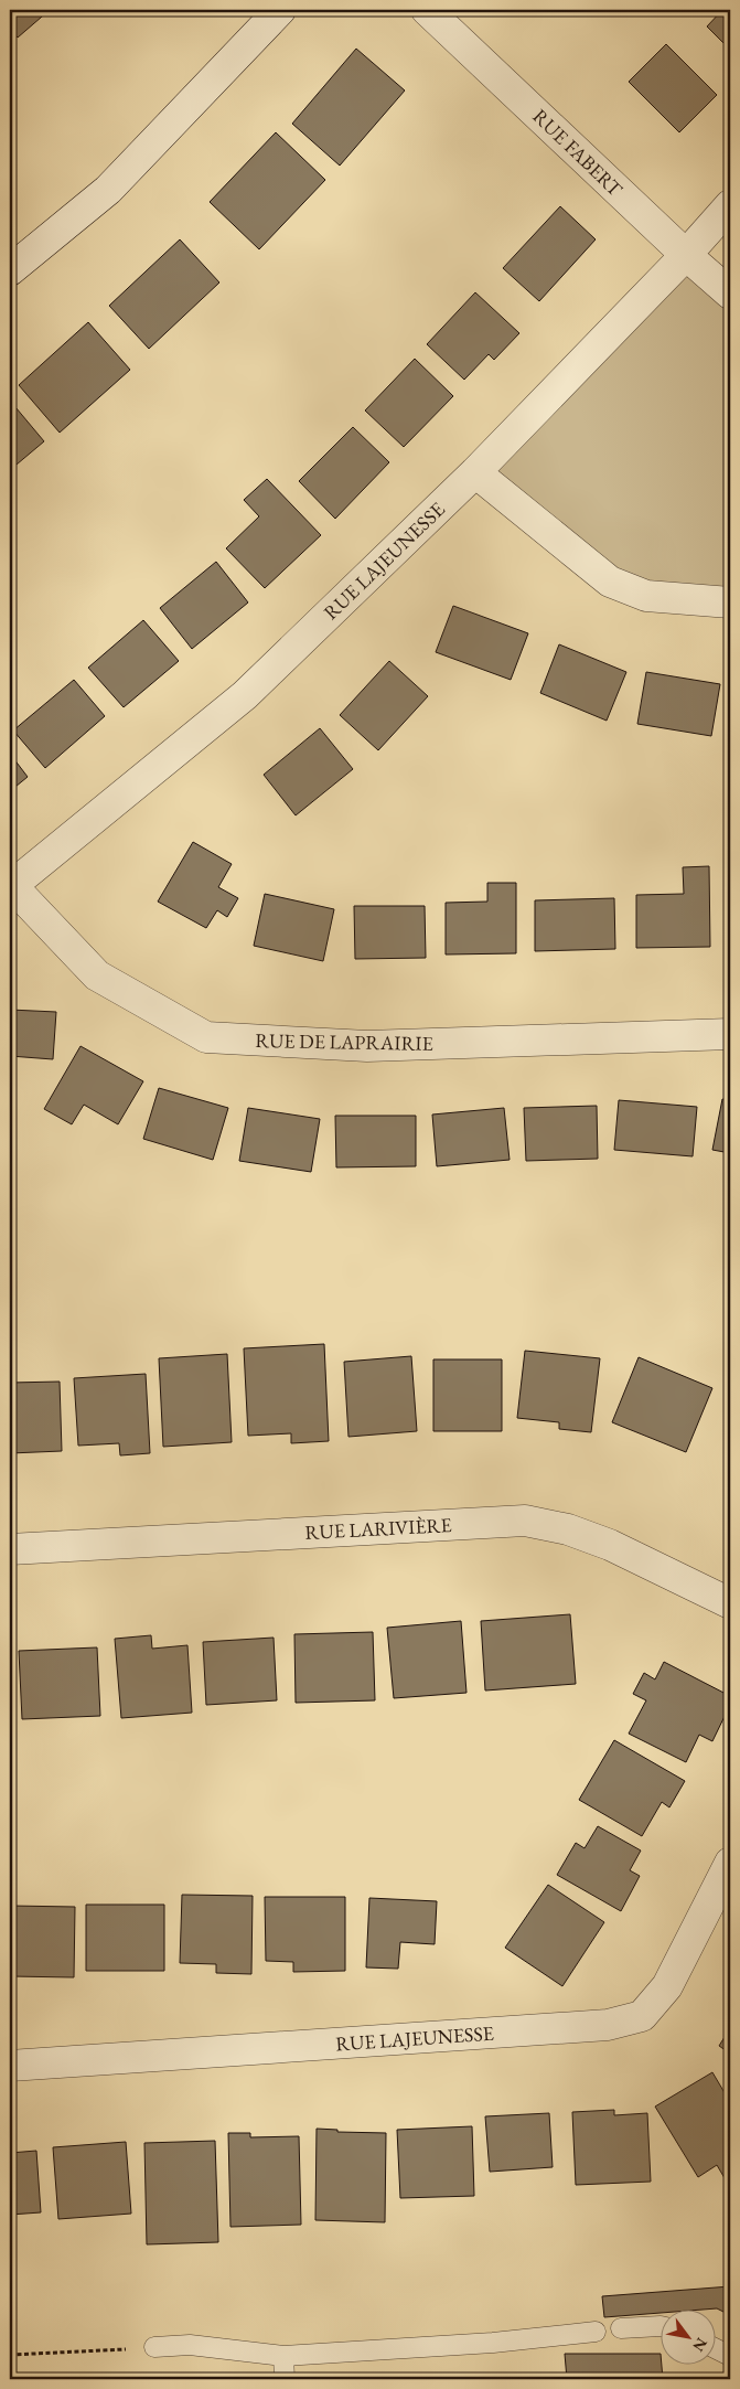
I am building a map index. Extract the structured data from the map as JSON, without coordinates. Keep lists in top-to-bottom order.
{
  "streets": {
    "street": [
      "RUE FABERT",
      "RUE LAJEUNESSE",
      "RUE DE LAPRAIRIE",
      "RUE LARIVIÈRE"
    ]
  },
  "crossings": [
    ["RUE FABERT", "RUE LAJEUNESSE"],
    ["RUE LAJEUNESSE", "RUE DE LAPRAIRIE"]
  ],
  "north": "bottom right"
}
